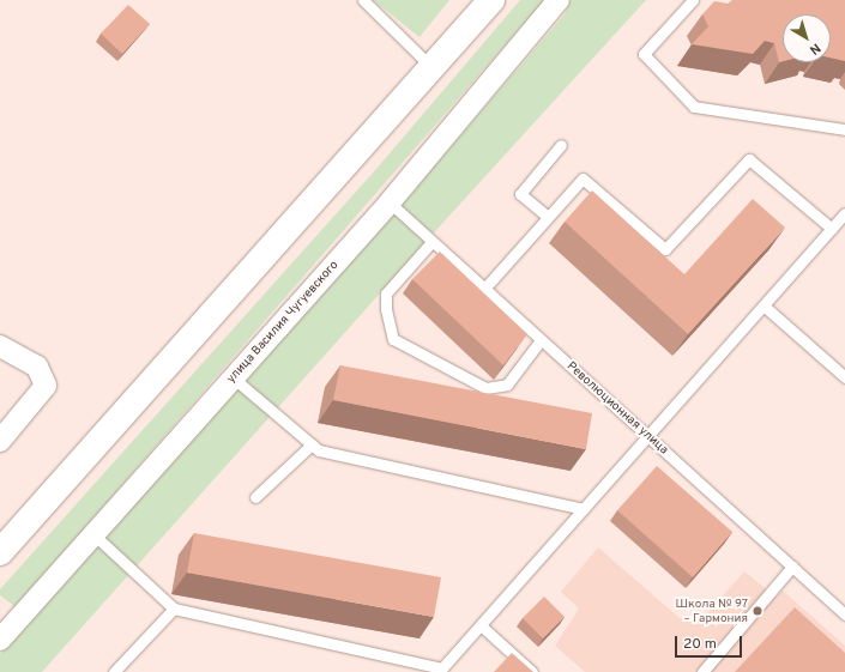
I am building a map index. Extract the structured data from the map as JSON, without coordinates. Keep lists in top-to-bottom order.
{
  "streets": {
    "street": ["улица Василия Чугуевского"],
    "lane": ["Революционная улица"]
  },
  "crossings": [
    ["улица Василия Чугуевского", "Революционная улица"]
  ],
  "places": ["Школа № 97 – Гармония"],
  "scale_bar": "20 m",
  "north": "bottom right"
}
